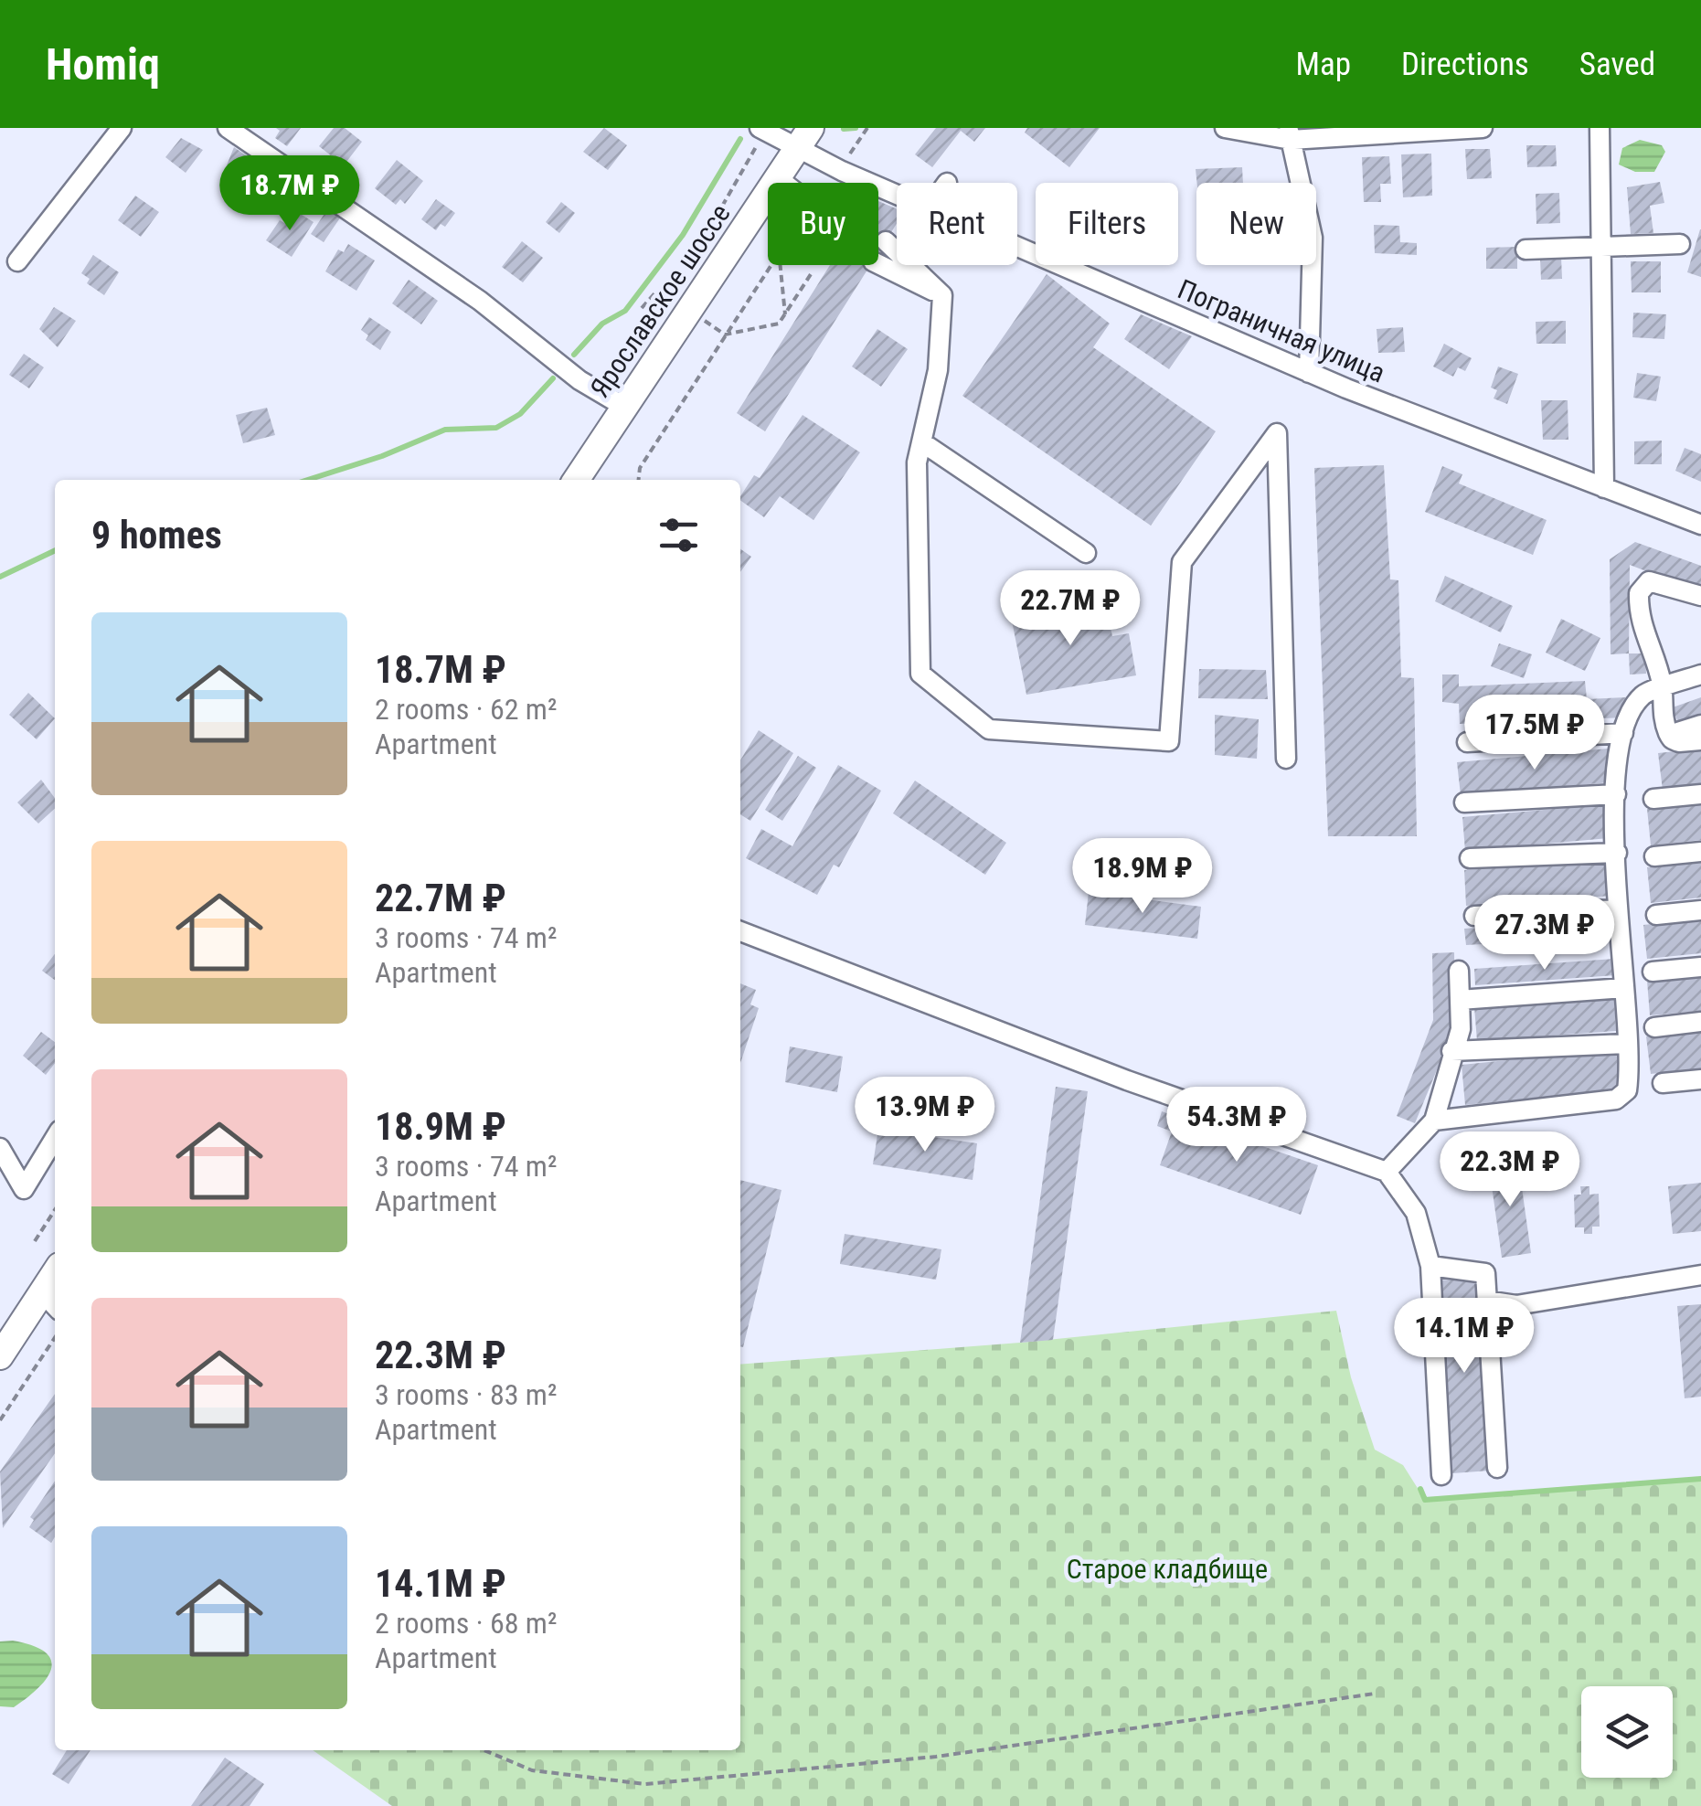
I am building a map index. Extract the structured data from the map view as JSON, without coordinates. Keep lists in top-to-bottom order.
{
  "streets": {
    "main road": ["Ярославское шоссе"],
    "street": ["Пограничная улица"]
  },
  "crossings": [
    ["Ярославское шоссе", "Пограничная улица"]
  ],
  "parks": ["Старое кладбище"],
  "page": {
    "header": "Homiq",
    "nav": ["Map", "Directions", "Saved"],
    "price": [
      "18.7M ₽",
      "22.7M ₽",
      "17.5M ₽",
      "18.9M ₽",
      "27.3M ₽",
      "13.9M ₽",
      "54.3M ₽",
      "22.3M ₽",
      "14.1M ₽"
    ],
    "chip": [
      "Buy",
      "Rent",
      "Filters",
      "New"
    ],
    "heading": "9 homes",
    "list": [
      {
        "name": "18.7M ₽",
        "note": "2 rooms · 62 m² · Apartment"
      },
      {
        "name": "22.7M ₽",
        "note": "3 rooms · 74 m² · Apartment"
      },
      {
        "name": "18.9M ₽",
        "note": "3 rooms · 74 m² · Apartment"
      },
      {
        "name": "22.3M ₽",
        "note": "3 rooms · 83 m² · Apartment"
      },
      {
        "name": "14.1M ₽",
        "note": "2 rooms · 68 m² · Apartment"
      }
    ]
  }
}
